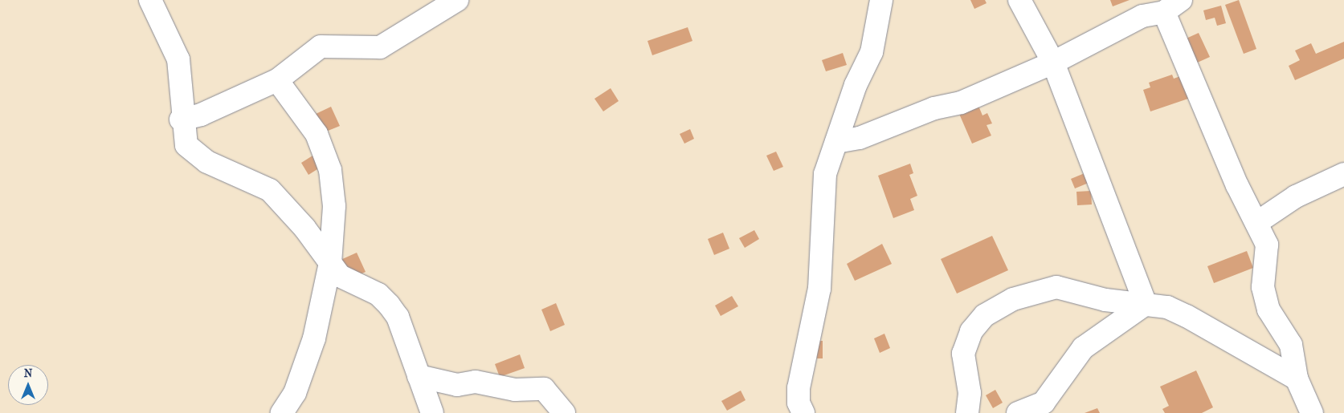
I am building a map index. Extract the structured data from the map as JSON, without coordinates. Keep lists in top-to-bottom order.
{
  "north": "top"
}
